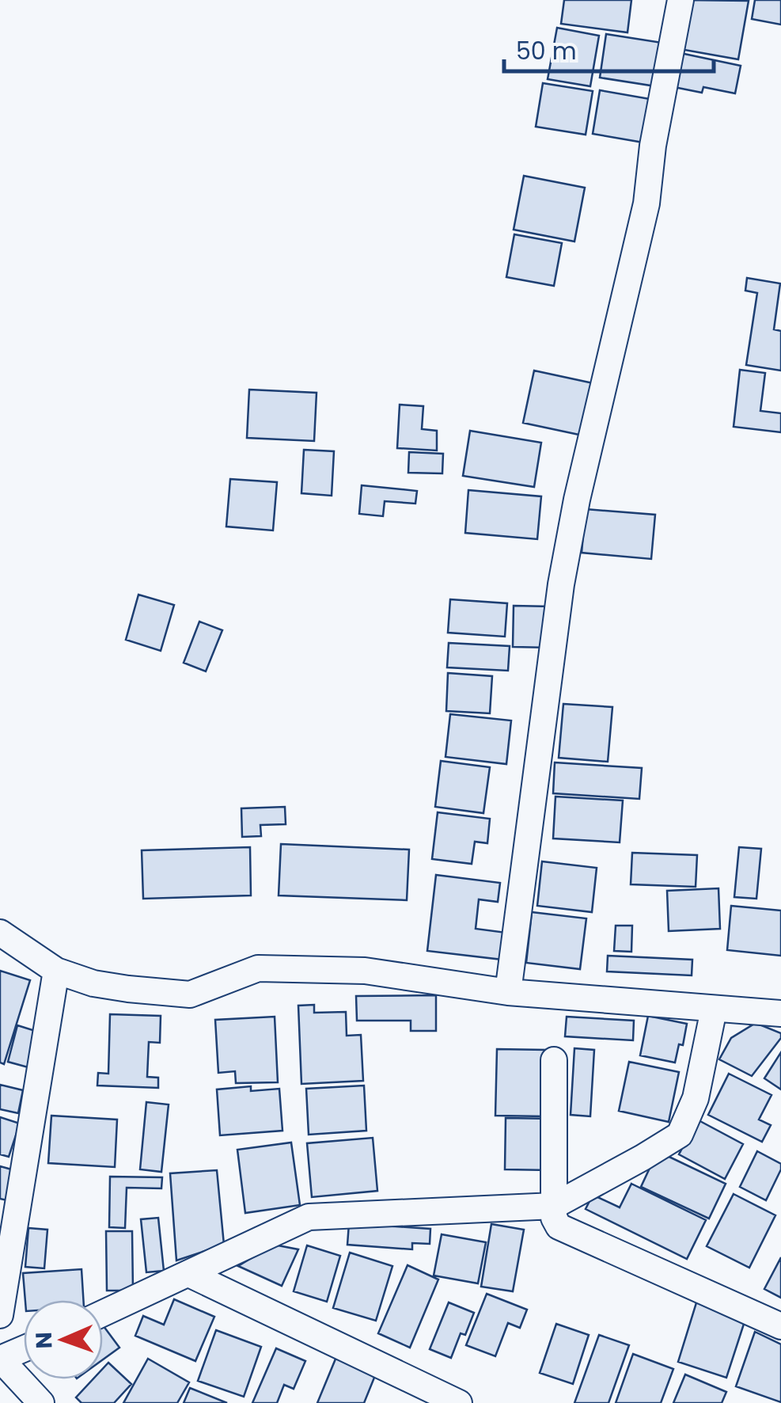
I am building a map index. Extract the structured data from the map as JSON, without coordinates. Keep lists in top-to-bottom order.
{
  "scale_bar": "50 m",
  "north": "left"
}
